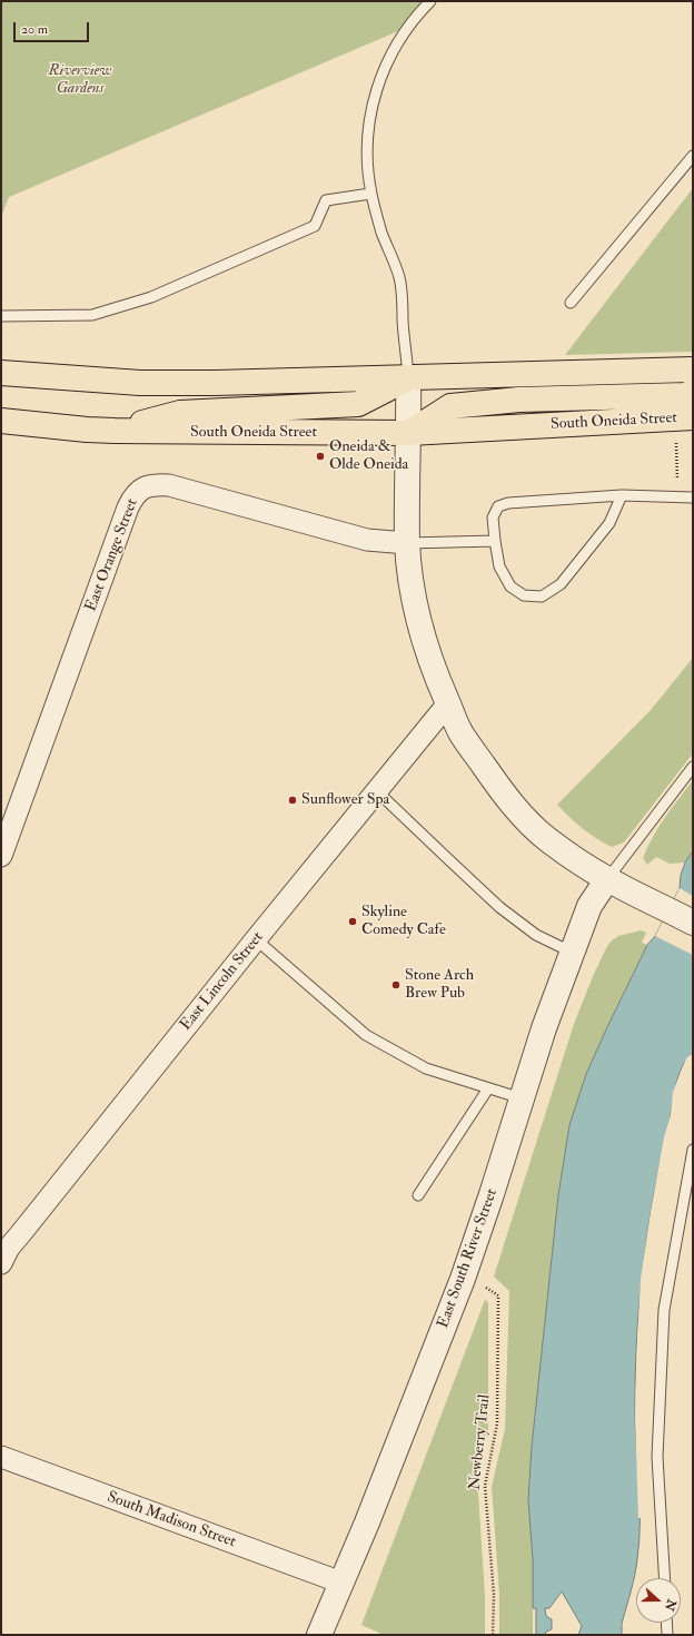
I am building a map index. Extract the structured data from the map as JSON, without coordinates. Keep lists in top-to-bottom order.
{
  "streets": {
    "main road": ["South Oneida Street"],
    "street": [
      "East Orange Street",
      "East Lincoln Street",
      "East South River Street",
      "South Madison Street"
    ],
    "path": ["Newberry Trail"]
  },
  "crossings": [
    ["East South River Street", "South Madison Street"]
  ],
  "parks": ["Riverview Gardens"],
  "places": [
    "Oneida & Olde Oneida",
    "Sunflower Spa",
    "Skyline Comedy Cafe",
    "Stone Arch Brew Pub"
  ],
  "scale_bar": "20 m",
  "north": "right"
}
